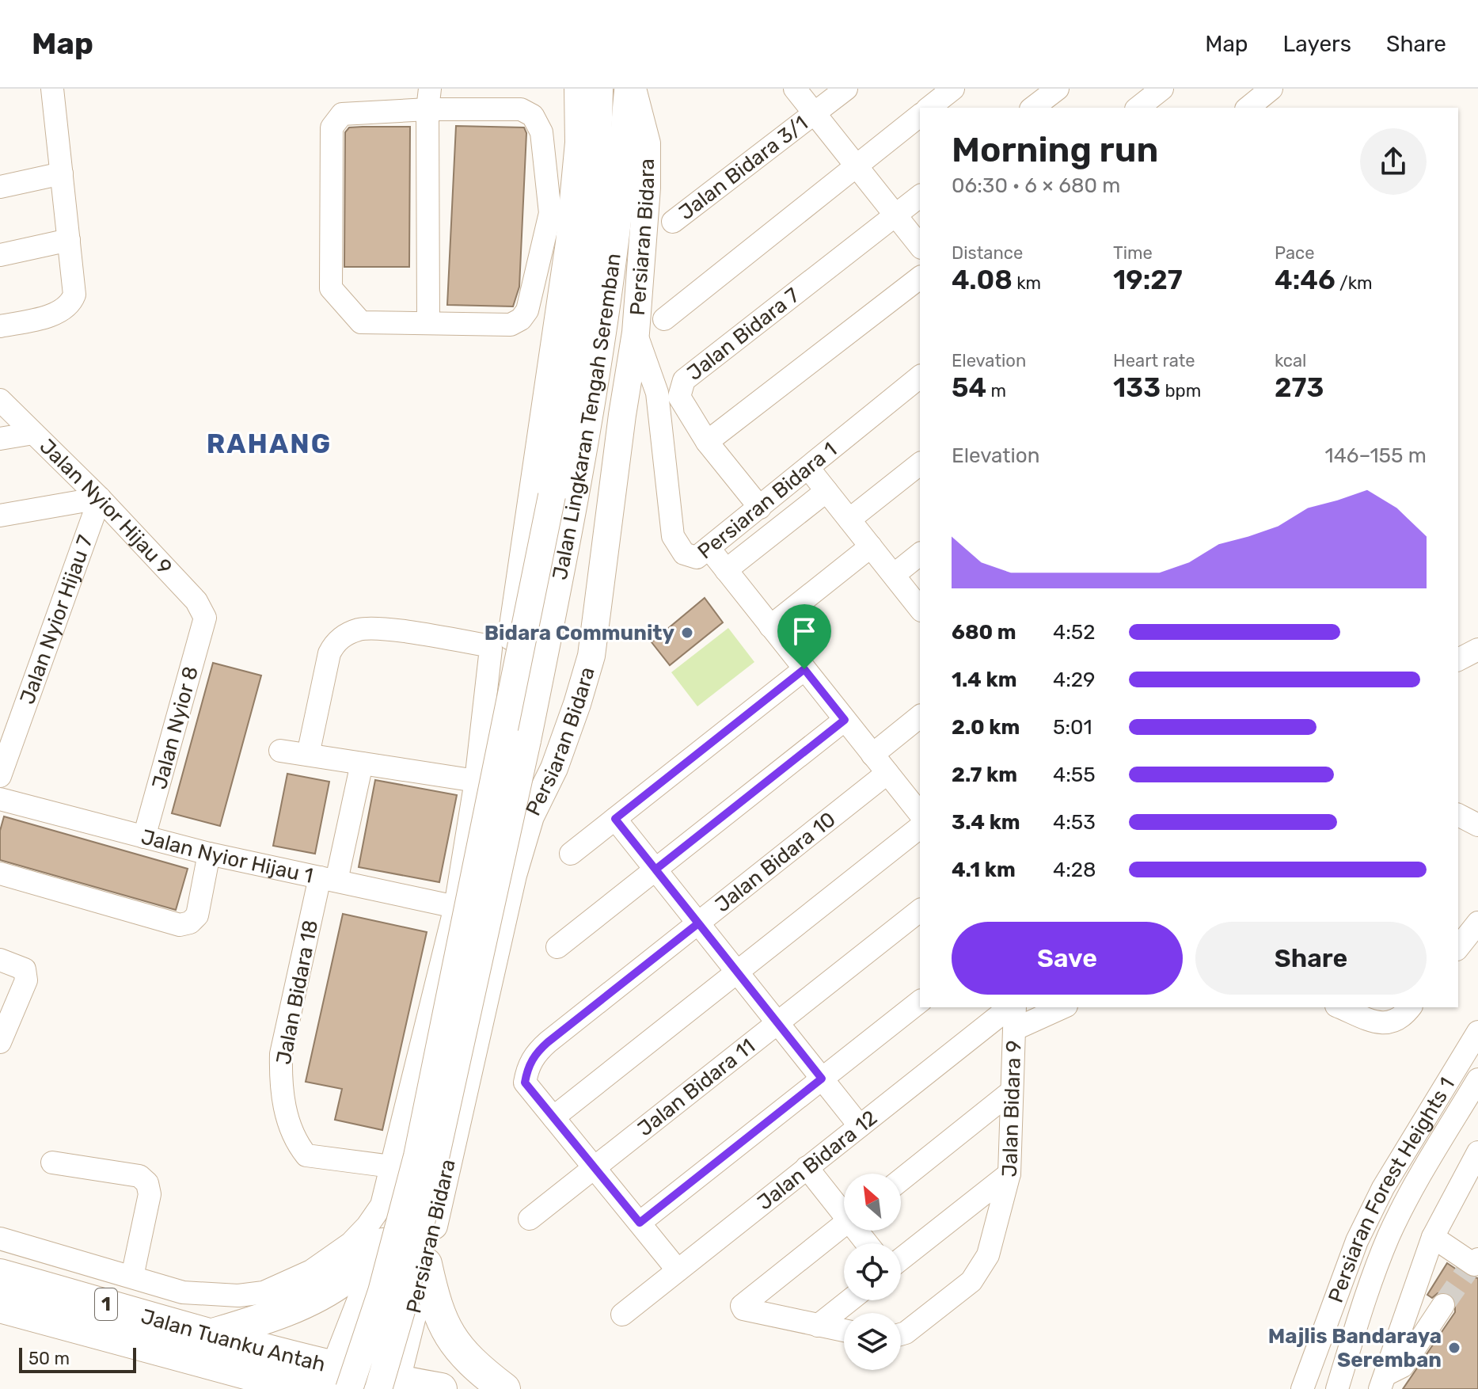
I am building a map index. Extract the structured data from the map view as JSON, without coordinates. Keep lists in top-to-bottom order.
{
  "streets": {
    "highway": ["1", "Jalan Tuanku Antah"],
    "main road": ["Persiaran Bidara", "Jalan Lingkaran Tengah Seremban"],
    "street": [
      "Jalan Bidara 3/1",
      "Jalan Bidara 7",
      "Persiaran Bidara 1",
      "Jalan Nyior Hijau 9",
      "Jalan Nyior Hijau 7",
      "Jalan Nyior 8",
      "Jalan Nyior Hijau 1",
      "Jalan Bidara 10",
      "Jalan Bidara 18",
      "Jalan Bidara 11",
      "Jalan Bidara 9",
      "Jalan Bidara 12",
      "Persiaran Forest Heights 1"
    ]
  },
  "crossings": [
    ["Persiaran Bidara", "Jalan Lingkaran Tengah Seremban"],
    ["Persiaran Bidara", "Persiaran Bidara 1"],
    ["Persiaran Bidara", "Jalan Bidara 18"],
    ["Persiaran Bidara", "1"],
    ["Persiaran Bidara", "Jalan Tuanku Antah"],
    ["Jalan Bidara 7", "Persiaran Bidara 1"],
    ["Jalan Nyior Hijau 9", "Jalan Nyior Hijau 7"],
    ["Jalan Nyior Hijau 9", "Jalan Nyior 8"],
    ["Jalan Nyior 8", "Jalan Nyior Hijau 1"],
    ["Jalan Nyior Hijau 1", "Jalan Bidara 18"],
    ["Jalan Bidara 10", "Jalan Bidara 11"],
    ["Jalan Bidara 10", "Jalan Bidara 12"],
    ["1", "Jalan Tuanku Antah"]
  ],
  "districts": ["RAHANG"],
  "places": ["Bidara Community", "Majlis Bandaraya Seremban"],
  "scale_bar": "50 m",
  "north": "top left",
  "page": {
    "header": "Map",
    "nav": ["Map", "Layers", "Share"],
    "heading": ["Morning run", "06:30 · 6 × 680 m"],
    "stats": [
      ["Distance", "4.08 km"],
      ["Time", "19:27"],
      ["Pace", "4:46 /km"],
      ["Elevation", "54 m"],
      ["Heart rate", "133 bpm"],
      ["kcal", "273"]
    ],
    "chart": ["Elevation", "146–155 m"],
    "list": [
      {
        "name": "680 m",
        "note": "4:52"
      },
      {
        "name": "1.4 km",
        "note": "4:29"
      },
      {
        "name": "2.0 km",
        "note": "5:01"
      },
      {
        "name": "2.7 km",
        "note": "4:55"
      },
      {
        "name": "3.4 km",
        "note": "4:53"
      },
      {
        "name": "4.1 km",
        "note": "4:28"
      }
    ],
    "buttons": ["Save", "Share"],
    "scale": "50 m"
  }
}
